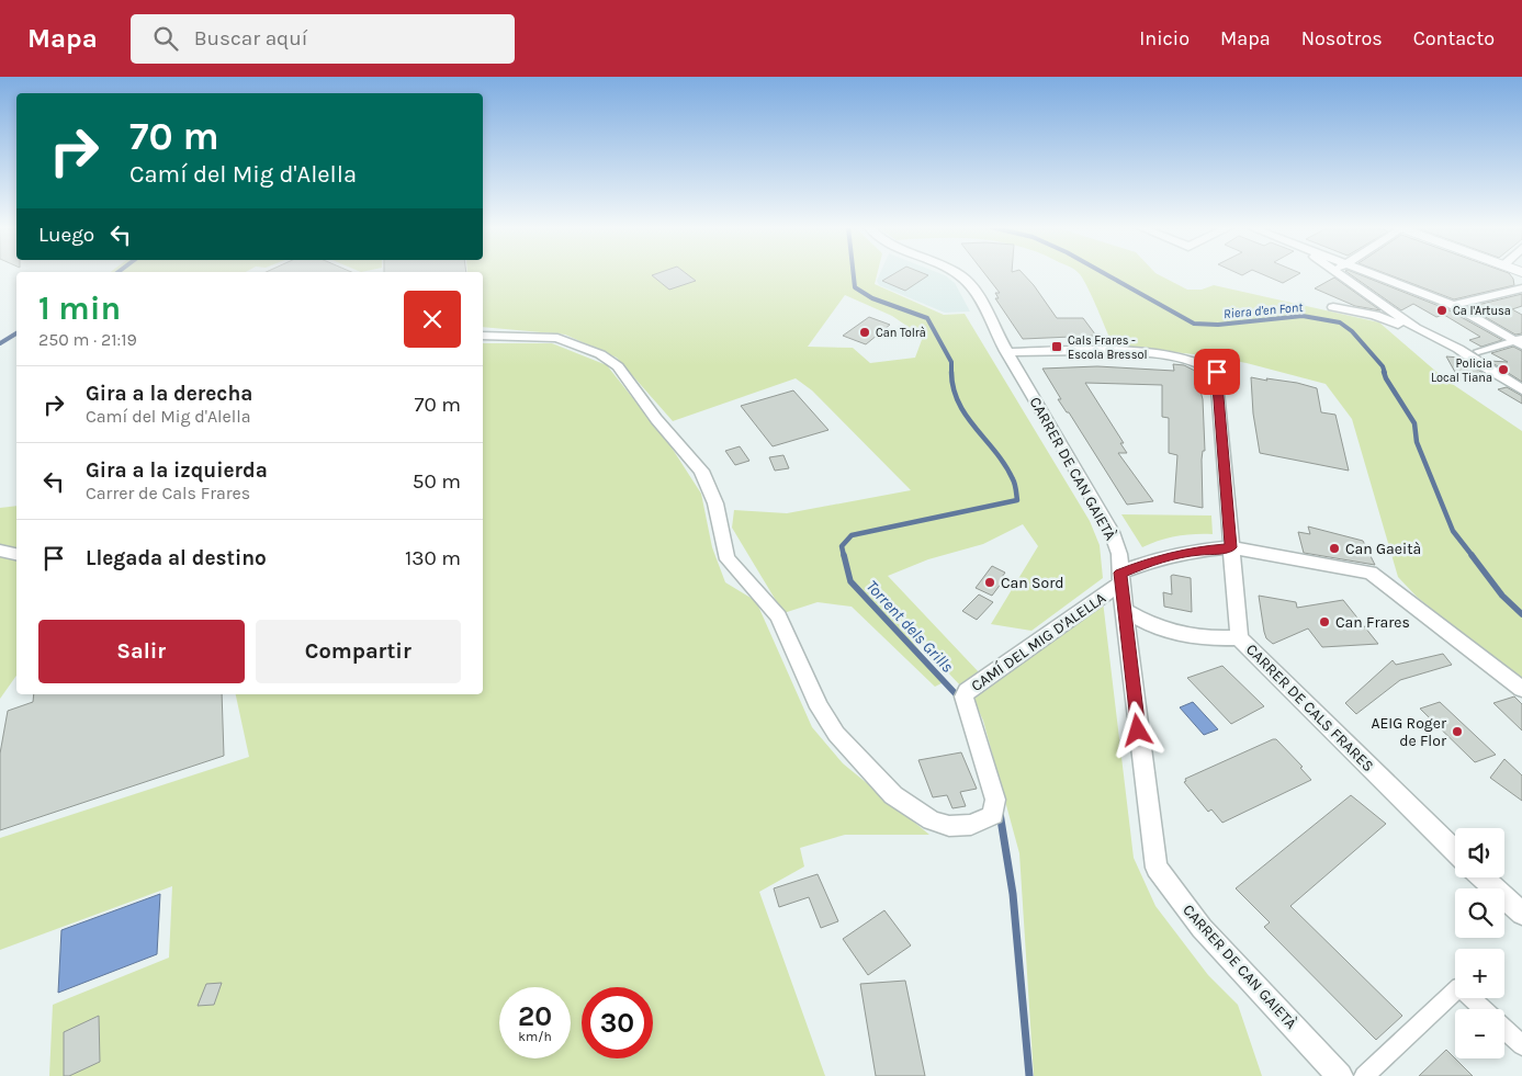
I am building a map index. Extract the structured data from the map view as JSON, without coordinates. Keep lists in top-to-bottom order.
{
  "streets": {
    "street": ["CARRER DE CAN GAIETÀ", "CAMÍ DEL MIG D'ALELLA", "CARRER DE CALS FRARES"]
  },
  "crossings": [
    ["CARRER DE CAN GAIETÀ", "CAMÍ DEL MIG D'ALELLA"],
    ["CARRER DE CAN GAIETÀ", "CARRER DE CALS FRARES"],
    ["CAMÍ DEL MIG D'ALELLA", "CARRER DE CALS FRARES"]
  ],
  "water": ["Riera d'en Font", "Torrent dels Grills"],
  "places": {
    "other": [
      "Ca l'Artusa",
      "Can Tolrà",
      "Policia Local Tiana",
      "Can Gaeità",
      "Can Sord",
      "Can Frares",
      "AEIG Roger de Flor"
    ],
    "transit": ["Cals Frares - Escola Bressol"]
  },
  "page": {
    "header": "Mapa",
    "search": "Buscar aquí",
    "nav": [
      "Inicio",
      "Mapa",
      "Nosotros",
      "Contacto"
    ],
    "turn": ["70 m", "Camí del Mig d'Alella"],
    "then": "Luego",
    "heading": ["1 min", "250 m · 21:19"],
    "list": [
      {
        "name": "Gira a la derecha",
        "note": "Camí del Mig d'Alella",
        "value": "70 m"
      },
      {
        "name": "Gira a la izquierda",
        "note": "Carrer de Cals Frares",
        "value": "50 m"
      },
      {
        "name": "Llegada al destino",
        "value": "130 m"
      }
    ],
    "buttons": ["Salir", "Compartir"],
    "map_buttons": ["+", "−"],
    "speed": "20 km/h",
    "limit": "30"
  }
}
